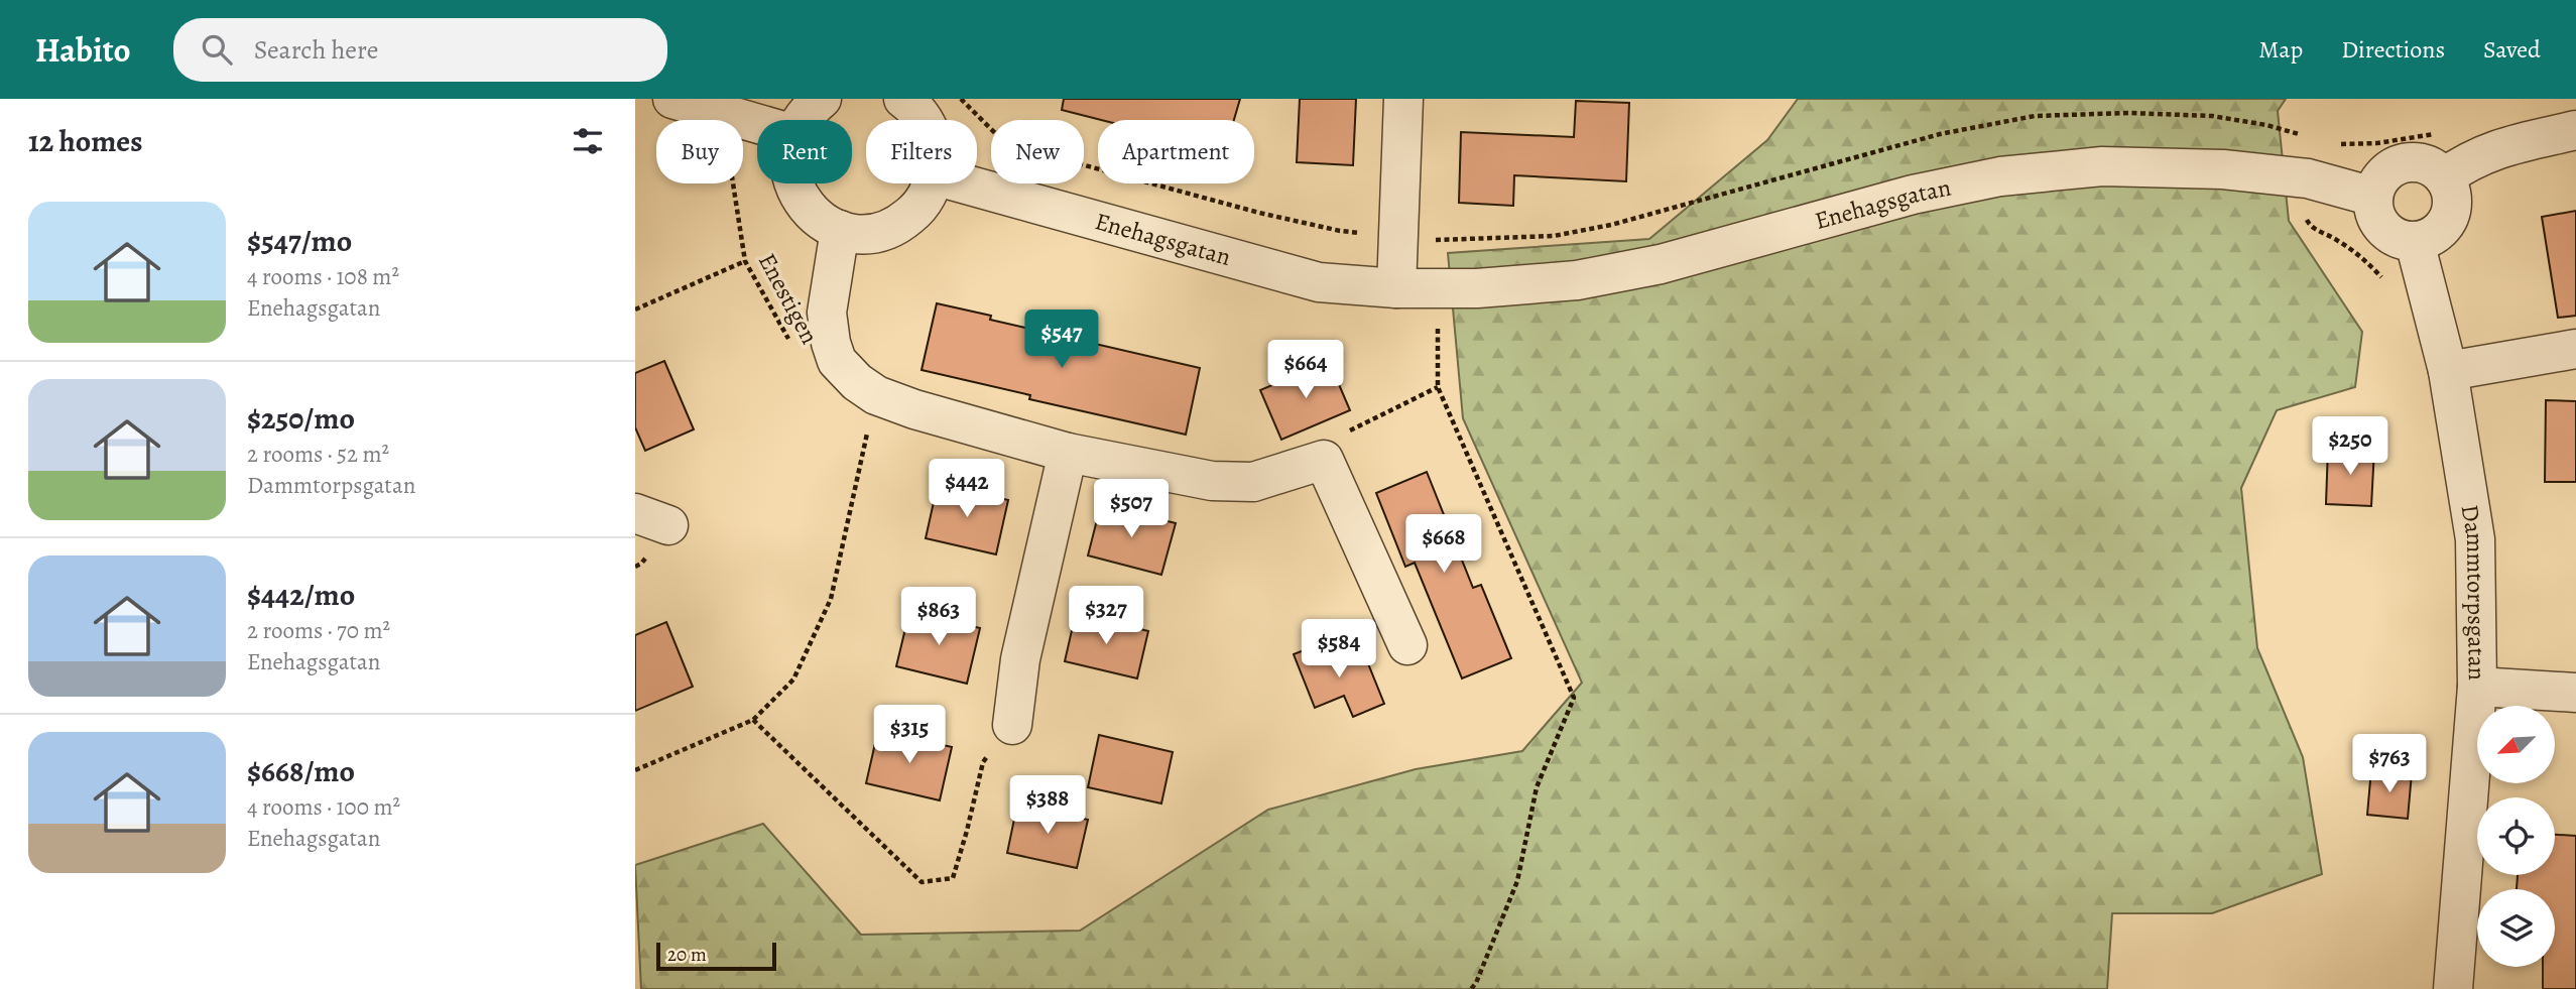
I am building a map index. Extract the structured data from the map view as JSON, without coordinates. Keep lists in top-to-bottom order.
{
  "streets": {
    "street": ["Enehagsgatan", "Dammtorpsgatan"],
    "path": ["Enestigen"]
  },
  "crossings": [
    ["Enehagsgatan", "Dammtorpsgatan"]
  ],
  "scale_bar": "20 m",
  "north": "bottom left",
  "page": {
    "header": "Habito",
    "search": "Search here",
    "nav": ["Map", "Directions", "Saved"],
    "heading": "12 homes",
    "chip": [
      "Buy",
      "Rent",
      "Filters",
      "New",
      "Apartment"
    ],
    "list": [
      {
        "name": "$547/mo",
        "note": "4 rooms · 108 m² · Enehagsgatan"
      },
      {
        "name": "$250/mo",
        "note": "2 rooms · 52 m² · Dammtorpsgatan"
      },
      {
        "name": "$442/mo",
        "note": "2 rooms · 70 m² · Enehagsgatan"
      },
      {
        "name": "$668/mo",
        "note": "4 rooms · 100 m² · Enehagsgatan"
      }
    ],
    "price": [
      "$547",
      "$664",
      "$250",
      "$442",
      "$507",
      "$668",
      "$327",
      "$863",
      "$584",
      "$315",
      "$763",
      "$388"
    ],
    "scale": "20 m"
  }
}
